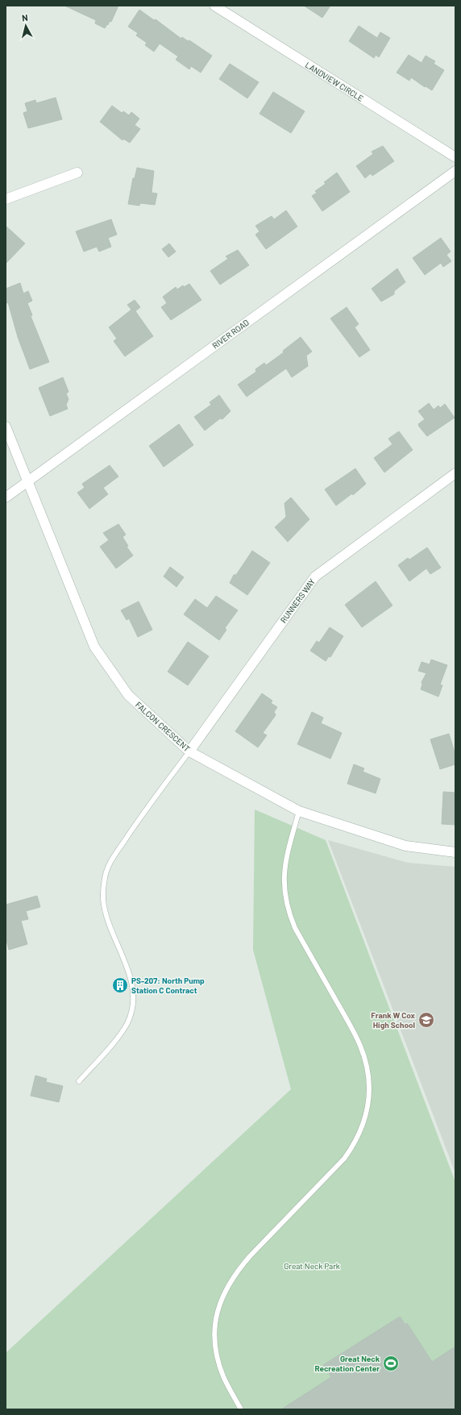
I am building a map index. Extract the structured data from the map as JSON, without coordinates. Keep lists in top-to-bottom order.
{
  "streets": {
    "street": [
      "LANDVIEW CIRCLE",
      "RIVER ROAD",
      "RUNNERS WAY",
      "FALCON CRESCENT"
    ]
  },
  "crossings": [
    ["RIVER ROAD", "FALCON CRESCENT"],
    ["RUNNERS WAY", "FALCON CRESCENT"]
  ],
  "parks": ["Great Neck Park"],
  "places": {
    "building": ["PS-207: North Pump Station C Contract"],
    "school or university": ["Frank W Cox High School"],
    "sports": ["Great Neck Recreation Center"]
  },
  "north": "top"
}
